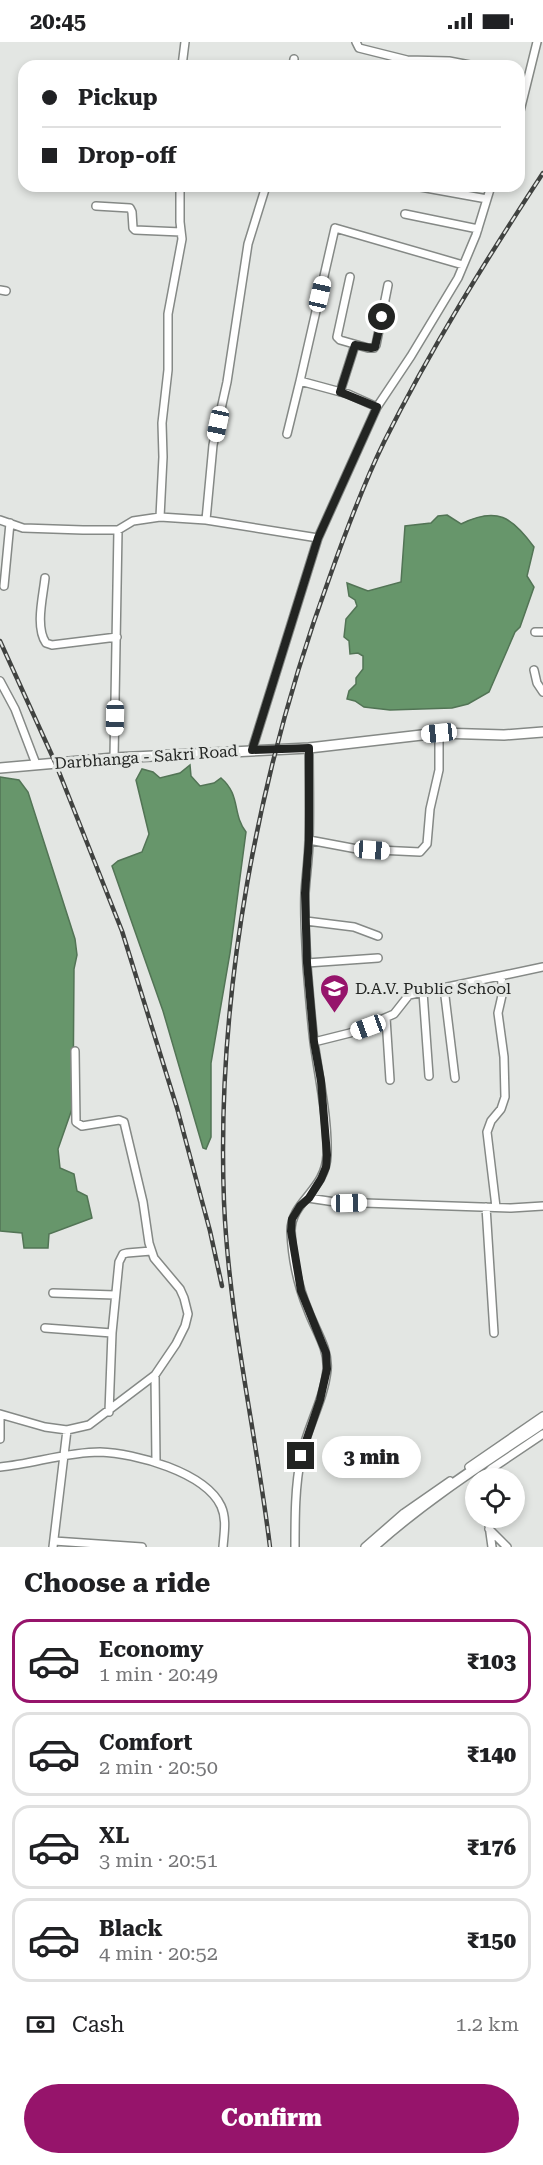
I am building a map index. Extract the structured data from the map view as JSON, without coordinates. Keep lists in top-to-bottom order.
{
  "streets": {
    "main road": ["Darbhanga - Sakri Road"]
  },
  "places": {
    "school or university": ["D.A.V. Public School"]
  },
  "page": {
    "status": "20:45",
    "banner": ["Pickup", "Drop-off"],
    "bubble": "3 min",
    "heading": "Choose a ride",
    "list": [
      {
        "name": "Economy",
        "note": "1 min · 20:49",
        "value": "₹103"
      },
      {
        "name": "Comfort",
        "note": "2 min · 20:50",
        "value": "₹140"
      },
      {
        "name": "XL",
        "note": "3 min · 20:51",
        "value": "₹176"
      },
      {
        "name": "Black",
        "note": "4 min · 20:52",
        "value": "₹150"
      }
    ],
    "pay": ["Cash", "1.2 km"],
    "buttons": "Confirm"
  }
}
